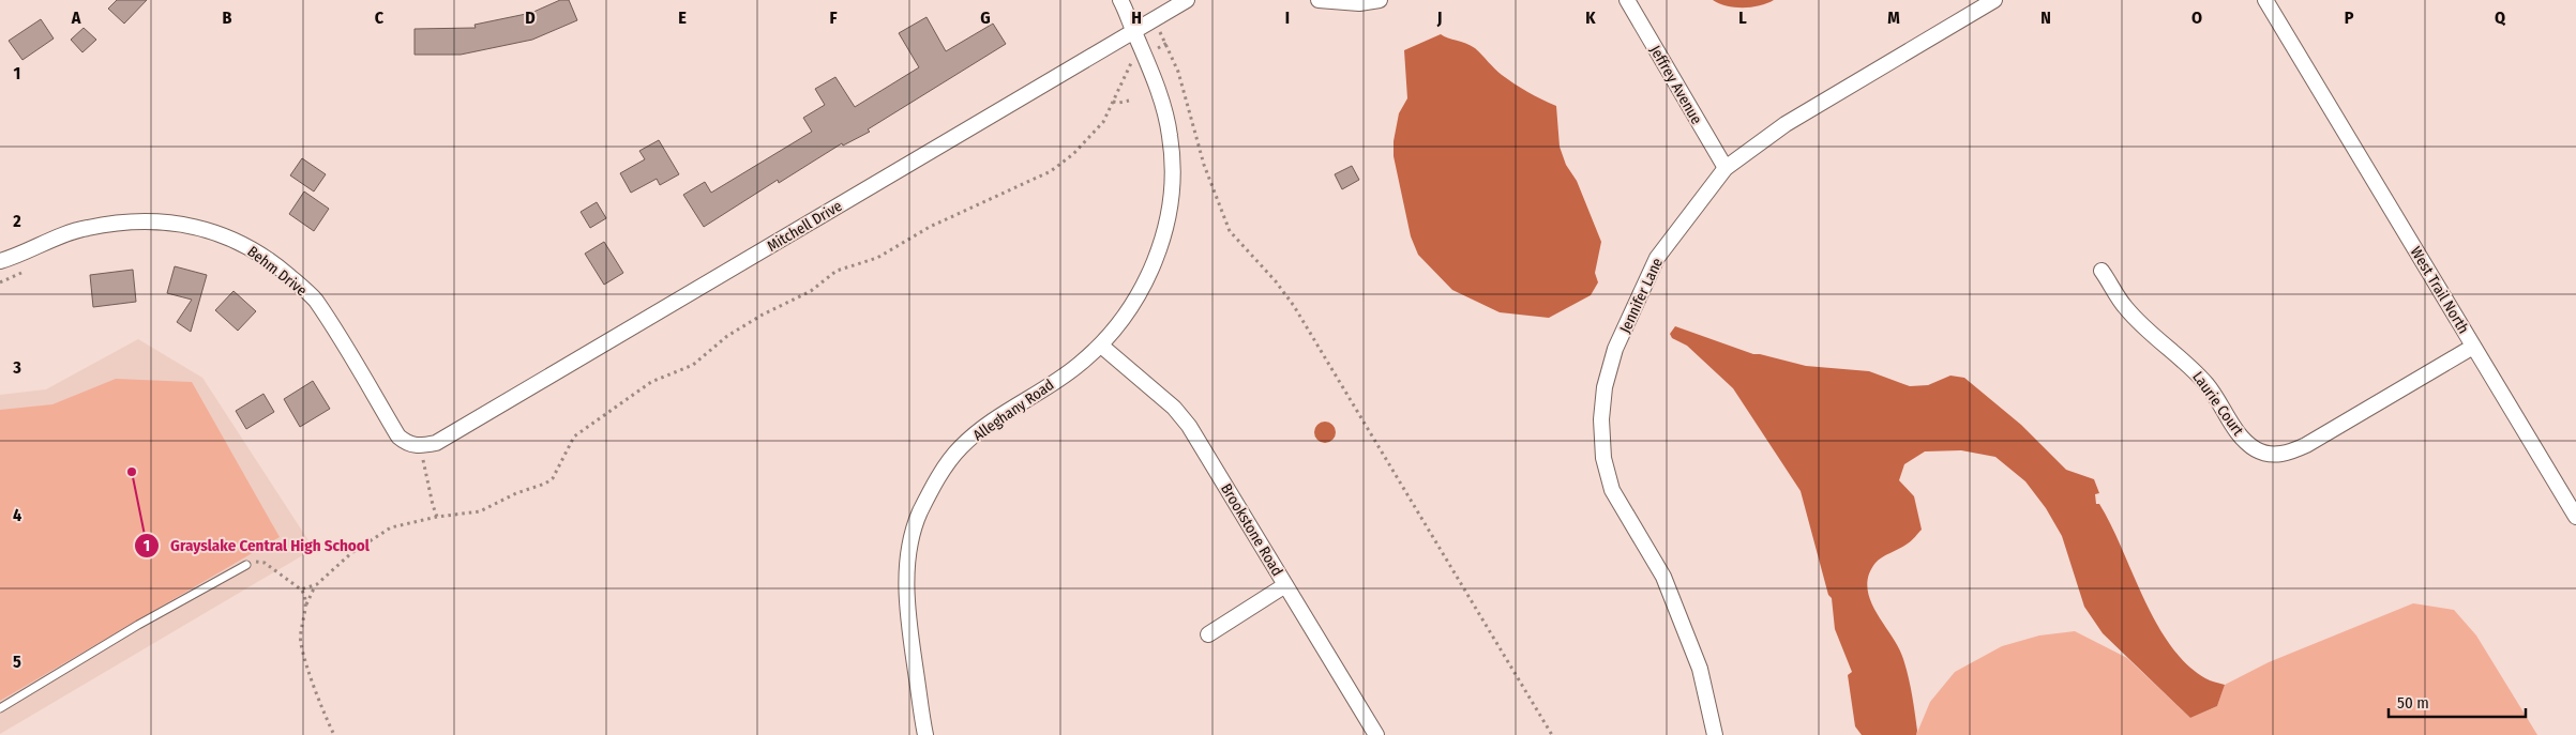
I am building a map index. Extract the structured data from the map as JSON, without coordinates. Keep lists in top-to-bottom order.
{
  "streets": {
    "street": [
      "Jeffrey Avenue",
      "Mitchell Drive",
      "Behm Drive",
      "West Trail North",
      "Jennifer Lane",
      "Laurie Court",
      "Alleghany Road",
      "Brookstone Road"
    ]
  },
  "crossings": [
    ["Jeffrey Avenue", "Jennifer Lane"],
    ["Mitchell Drive", "Behm Drive"],
    ["Mitchell Drive", "Alleghany Road"],
    ["West Trail North", "Laurie Court"],
    ["Alleghany Road", "Brookstone Road"]
  ],
  "places": ["Grayslake Central High School"],
  "scale_bar": "50 m",
  "grid": {
    "columns": [
      "A",
      "B",
      "C",
      "D",
      "E",
      "F",
      "G",
      "H",
      "I",
      "J",
      "K",
      "L",
      "M",
      "N",
      "O",
      "P",
      "Q"
    ],
    "rows": [
      "1",
      "2",
      "3",
      "4",
      "5"
    ]
  }
}
